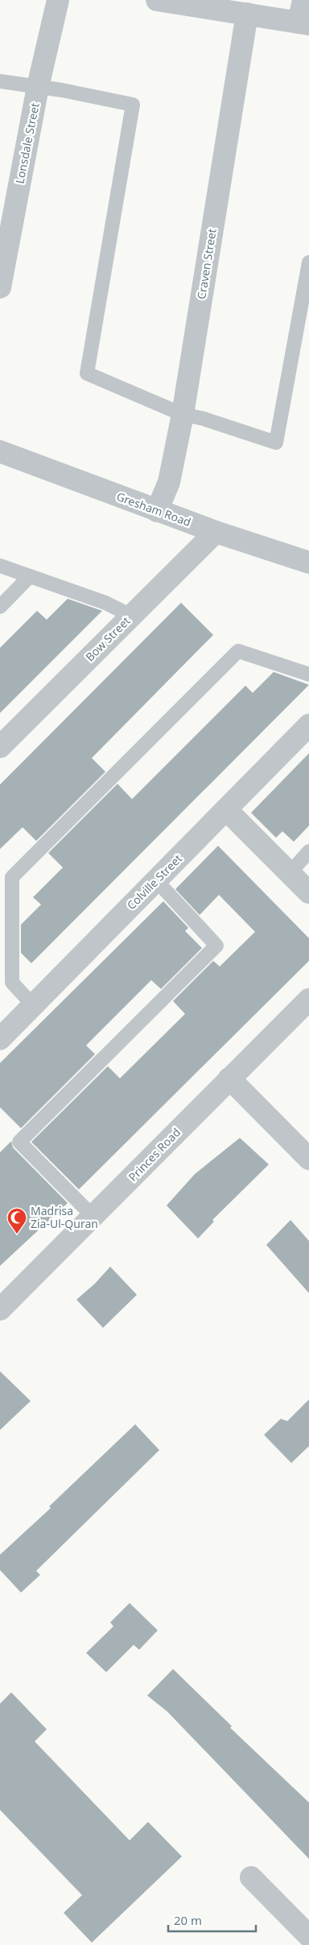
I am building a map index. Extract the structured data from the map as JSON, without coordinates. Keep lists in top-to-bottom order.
{
  "streets": {
    "street": [
      "Lonsdale Street",
      "Craven Street",
      "Gresham Road",
      "Bow Street",
      "Colville Street",
      "Princes Road"
    ]
  },
  "crossings": [
    ["Craven Street", "Gresham Road"],
    ["Gresham Road", "Bow Street"]
  ],
  "places": {
    "mosque": ["Madrisa Zia-Ul-Quran"]
  },
  "scale_bar": "20 m"
}
